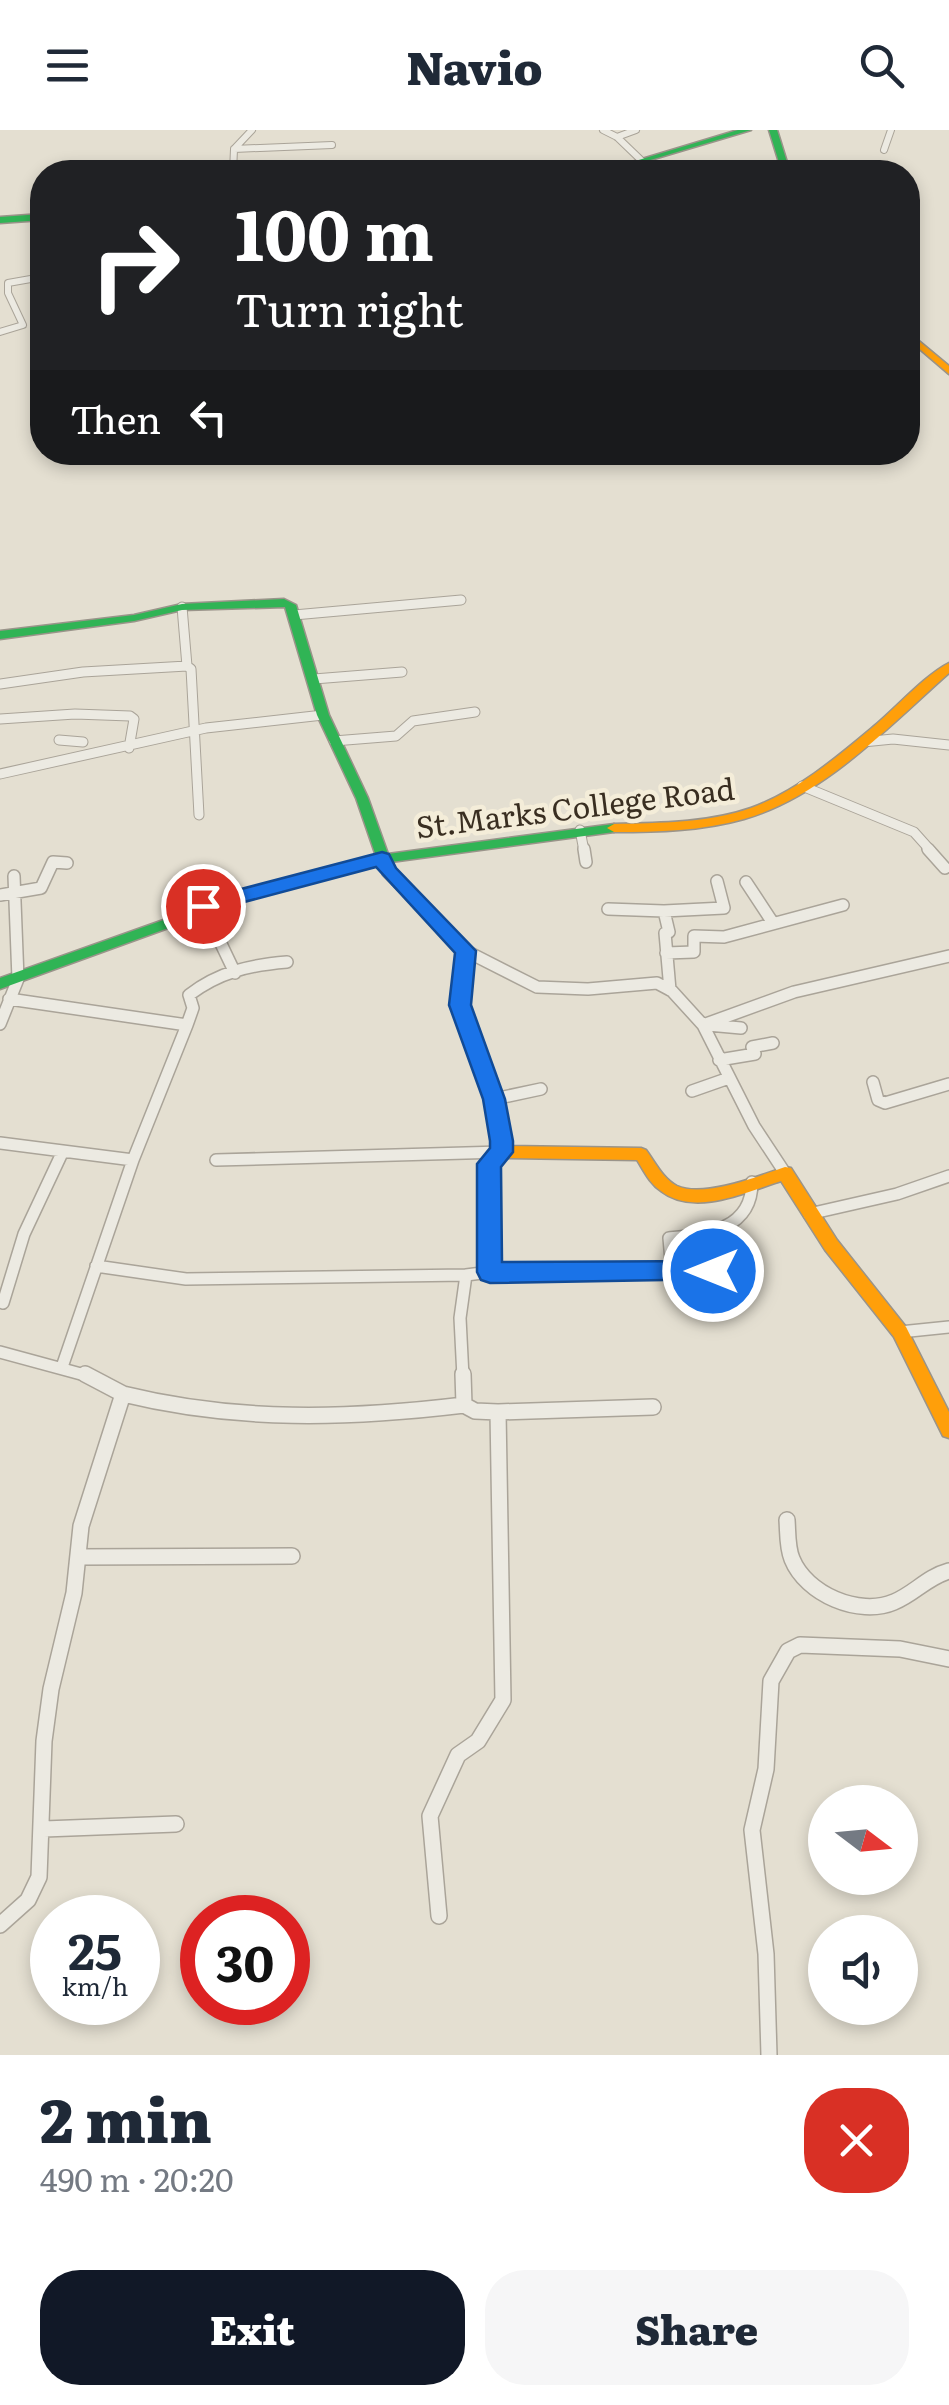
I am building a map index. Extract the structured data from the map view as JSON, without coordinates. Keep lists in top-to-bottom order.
{
  "streets": {
    "main road": ["St.Marks College Road"]
  },
  "north": "right",
  "page": {
    "header": "Navio",
    "turn": ["100 m", "Turn right"],
    "then": "Then",
    "speed": "25 km/h",
    "limit": "30",
    "heading": ["2 min", "490 m · 20:20"],
    "buttons": ["Exit", "Share"]
  }
}
